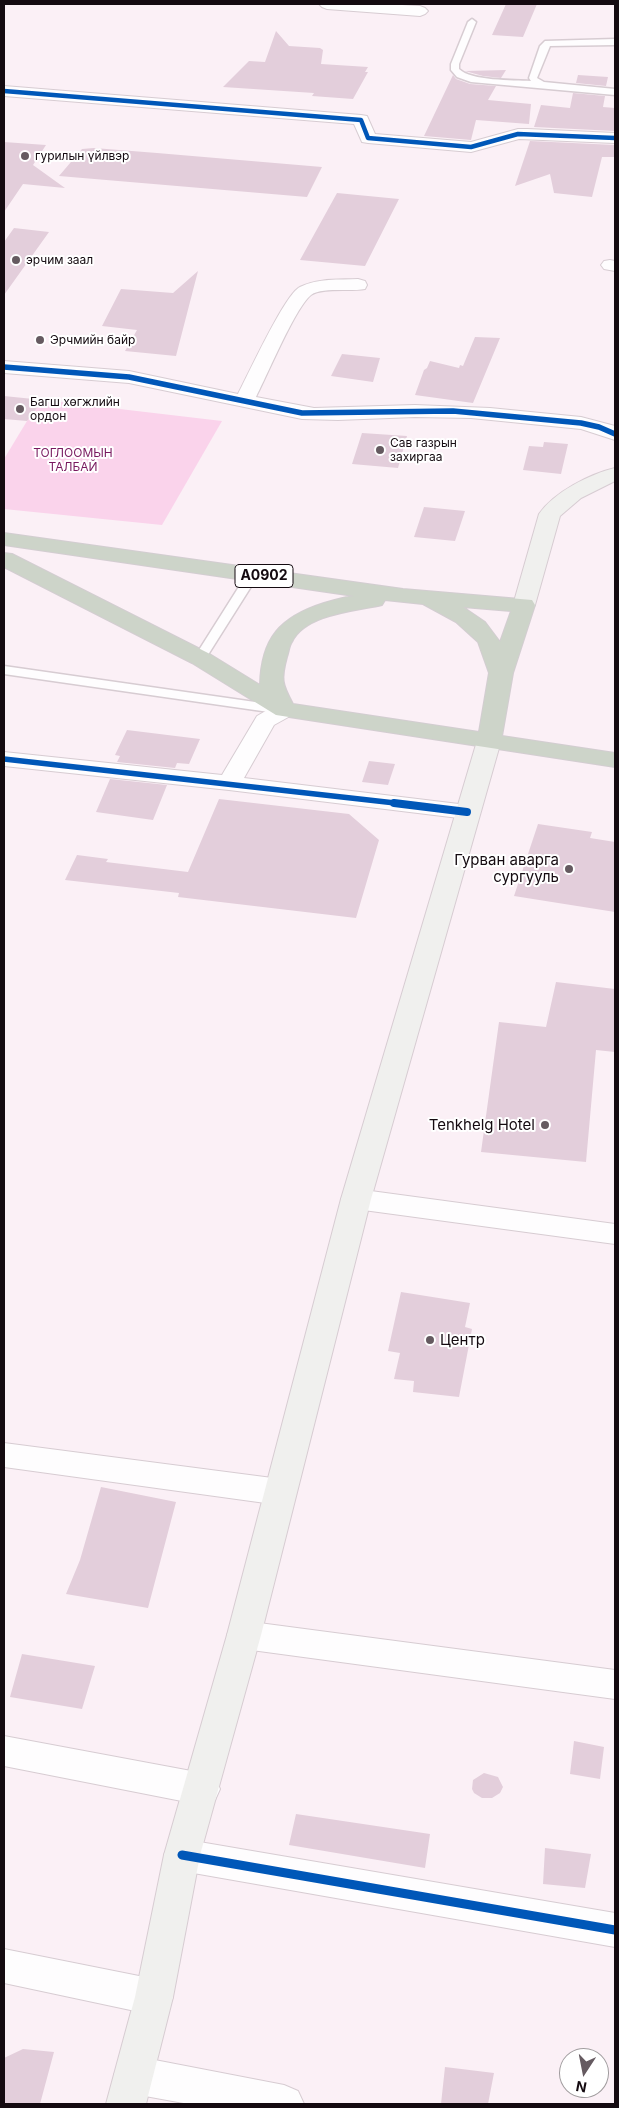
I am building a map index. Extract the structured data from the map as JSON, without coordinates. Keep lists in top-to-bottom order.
{
  "streets": {
    "highway": ["A0902"]
  },
  "parks": ["ТОГЛООМЫН ТАЛБАЙ"],
  "places": [
    "гурилын үйлвэр",
    "эрчим заал",
    "Эрчмийн байр",
    "Багш хөгжлийн ордон",
    "Сав газрын захиргаа",
    "Гурван аварга сургууль",
    "Tenkhelg Hotel",
    "Центр"
  ],
  "north": "bottom"
}
